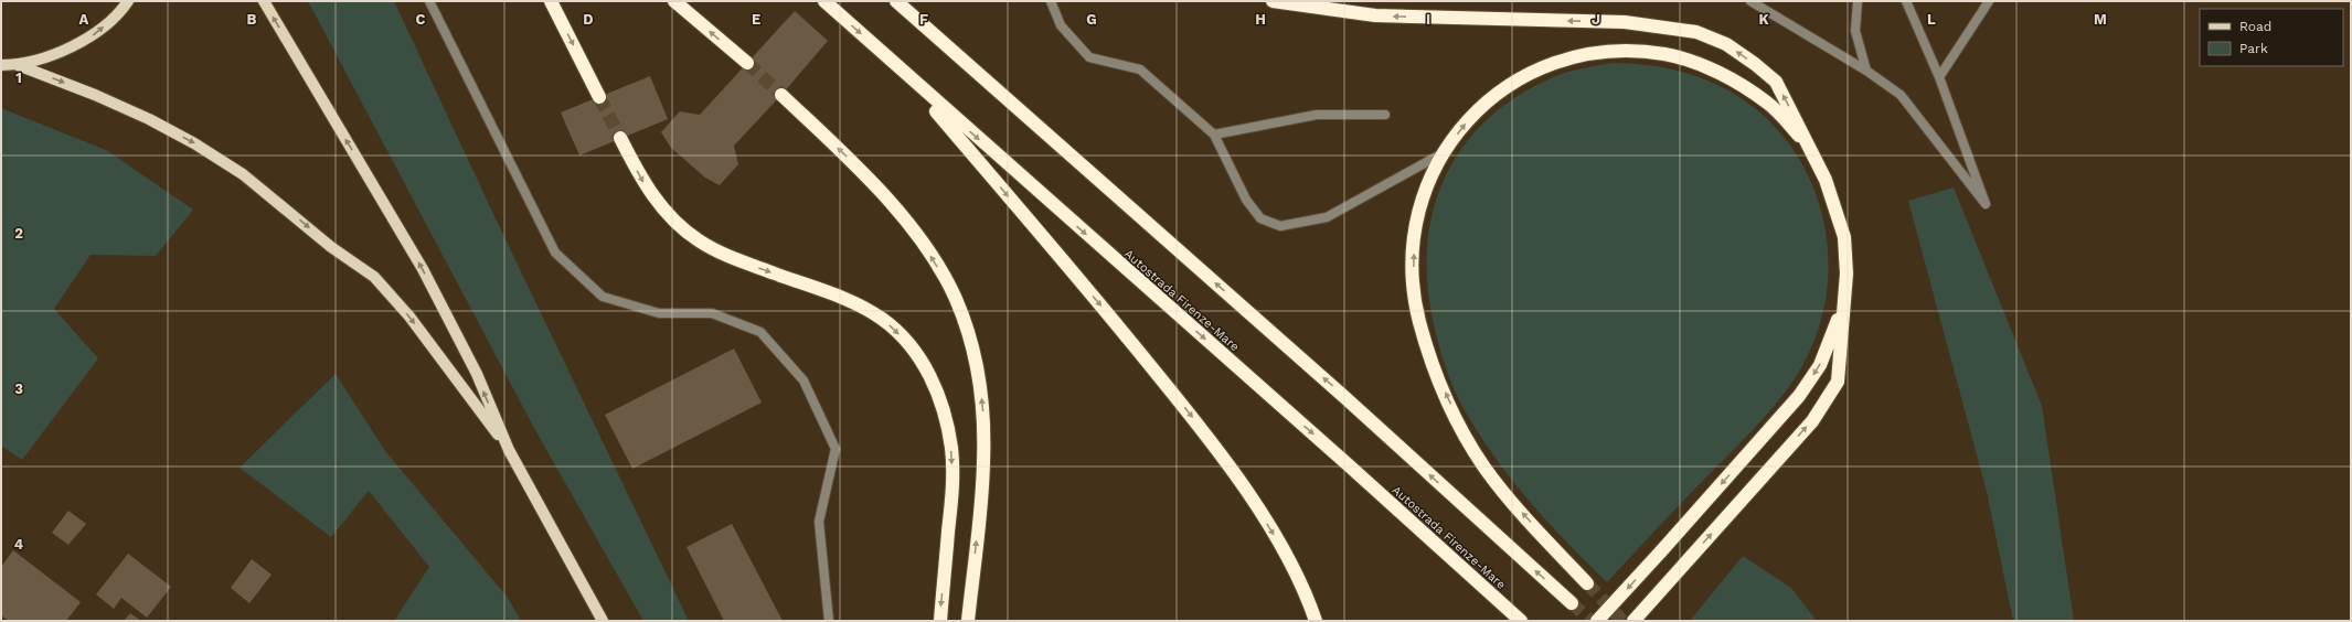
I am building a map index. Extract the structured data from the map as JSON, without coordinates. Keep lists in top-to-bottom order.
{
  "streets": {
    "highway": ["Autostrada Firenze-Mare"]
  },
  "legend": ["Road", "Park"],
  "grid": {
    "columns": [
      "A",
      "B",
      "C",
      "D",
      "E",
      "F",
      "G",
      "H",
      "I",
      "J",
      "K",
      "L",
      "M"
    ],
    "rows": [
      "1",
      "2",
      "3",
      "4"
    ]
  }
}
